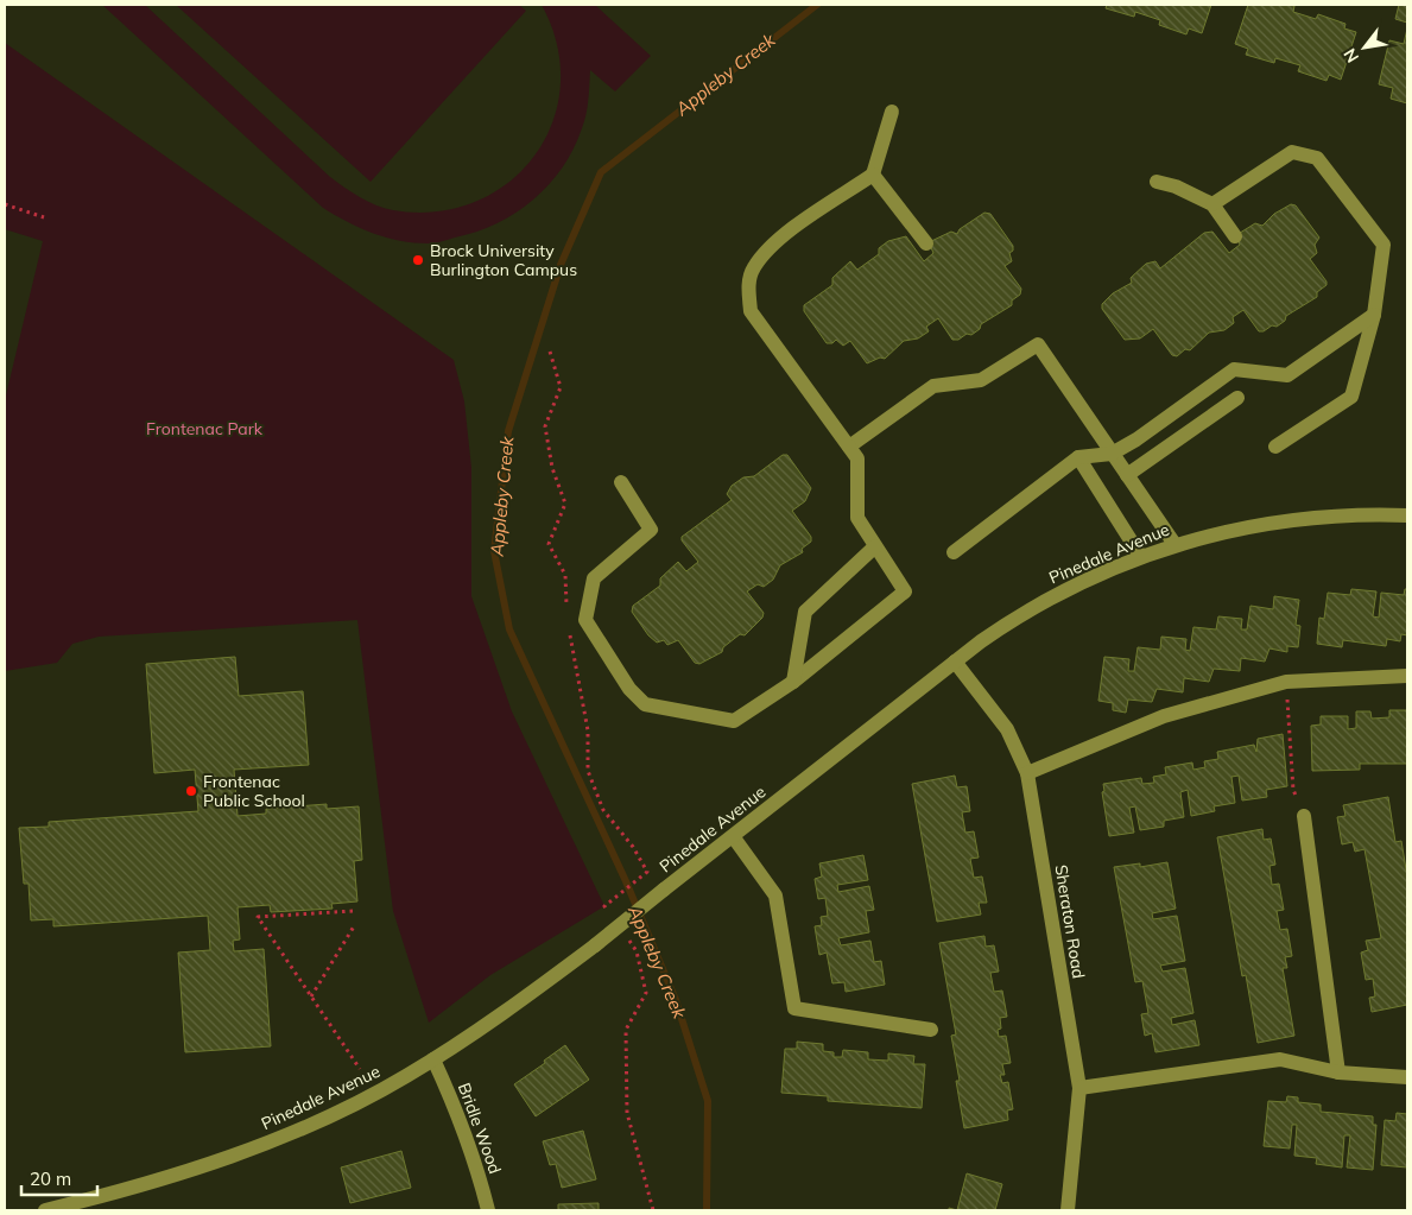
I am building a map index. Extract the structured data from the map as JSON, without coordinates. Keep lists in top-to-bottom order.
{
  "streets": {
    "street": ["Pinedale Avenue", "Sheraton Road", "Bridle Wood"]
  },
  "crossings": [
    ["Pinedale Avenue", "Sheraton Road"],
    ["Pinedale Avenue", "Bridle Wood"]
  ],
  "water": ["Appleby Creek"],
  "parks": ["Frontenac Park"],
  "places": ["Brock University Burlington Campus", "Frontenac Public School"],
  "scale_bar": "20 m",
  "north": "bottom left"
}
